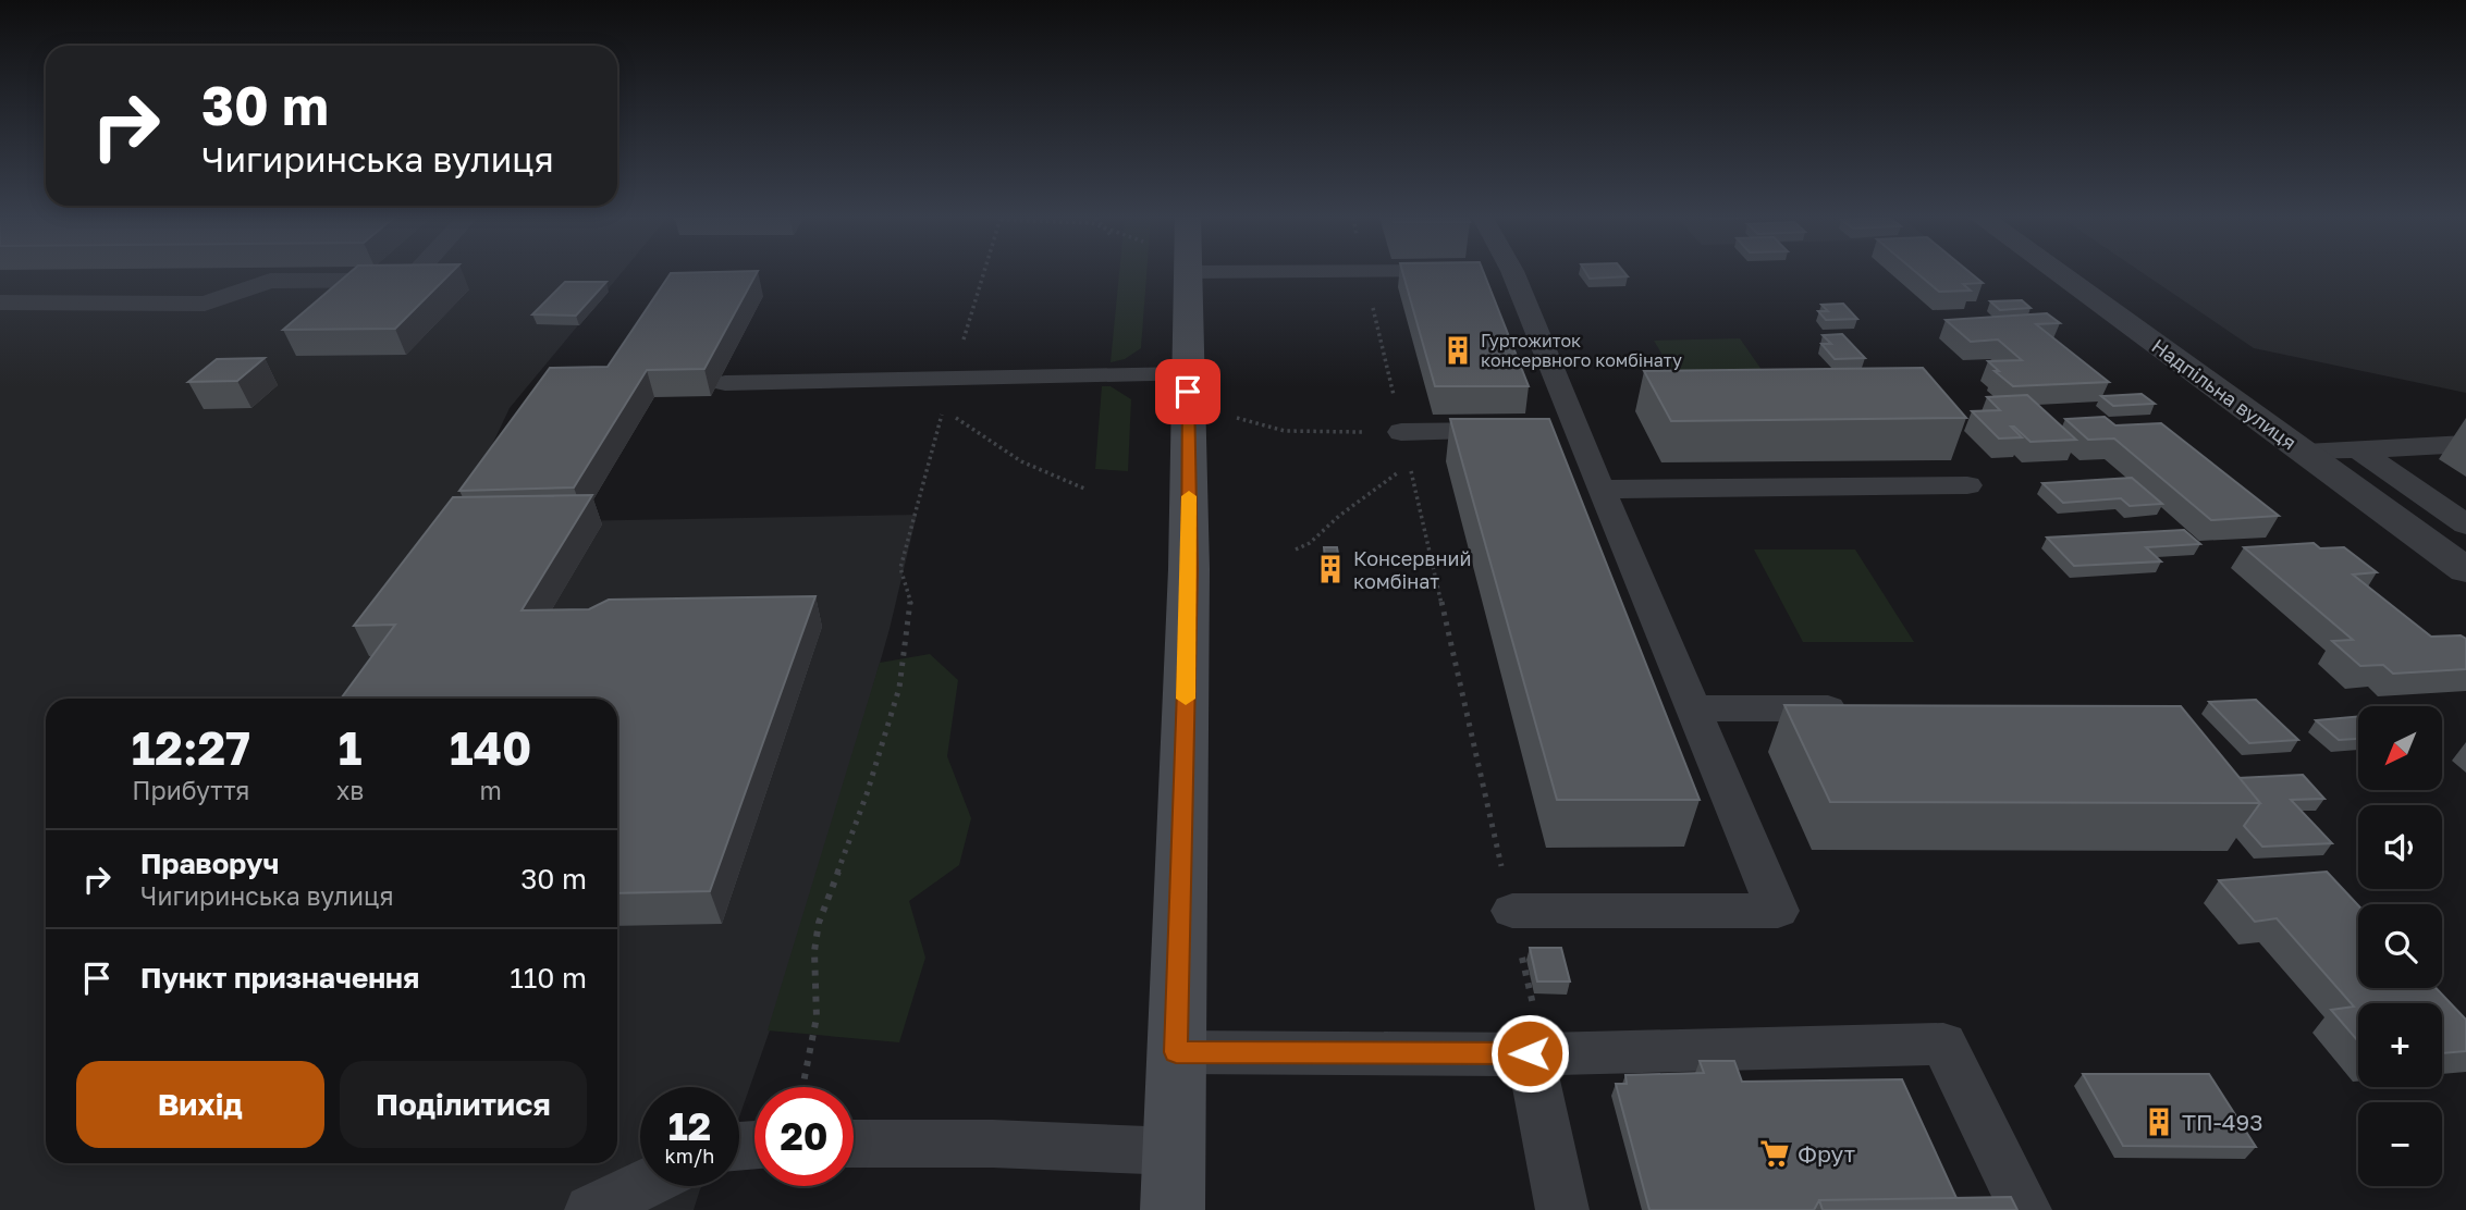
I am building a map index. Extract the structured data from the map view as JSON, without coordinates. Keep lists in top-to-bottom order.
{
  "streets": {
    "street": ["Надпільна вулиця"]
  },
  "places": {
    "building": ["Гуртожиток консервного комбінату", "Консервний комбінат", "ТП-493"],
    "supermarket": ["Фрут"]
  },
  "north": "bottom left",
  "page": {
    "turn": ["30 m", "Чигиринська вулиця"],
    "eta": [
      "12:27",
      "Прибуття",
      "1",
      "хв",
      "140",
      "m"
    ],
    "map_buttons": ["+", "−"],
    "list": [
      {
        "name": "Праворуч",
        "note": "Чигиринська вулиця",
        "value": "30 m"
      },
      {
        "name": "Пункт призначення",
        "value": "110 m"
      }
    ],
    "buttons": ["Вихід", "Поділитися"],
    "speed": "12 km/h",
    "limit": "20"
  }
}
